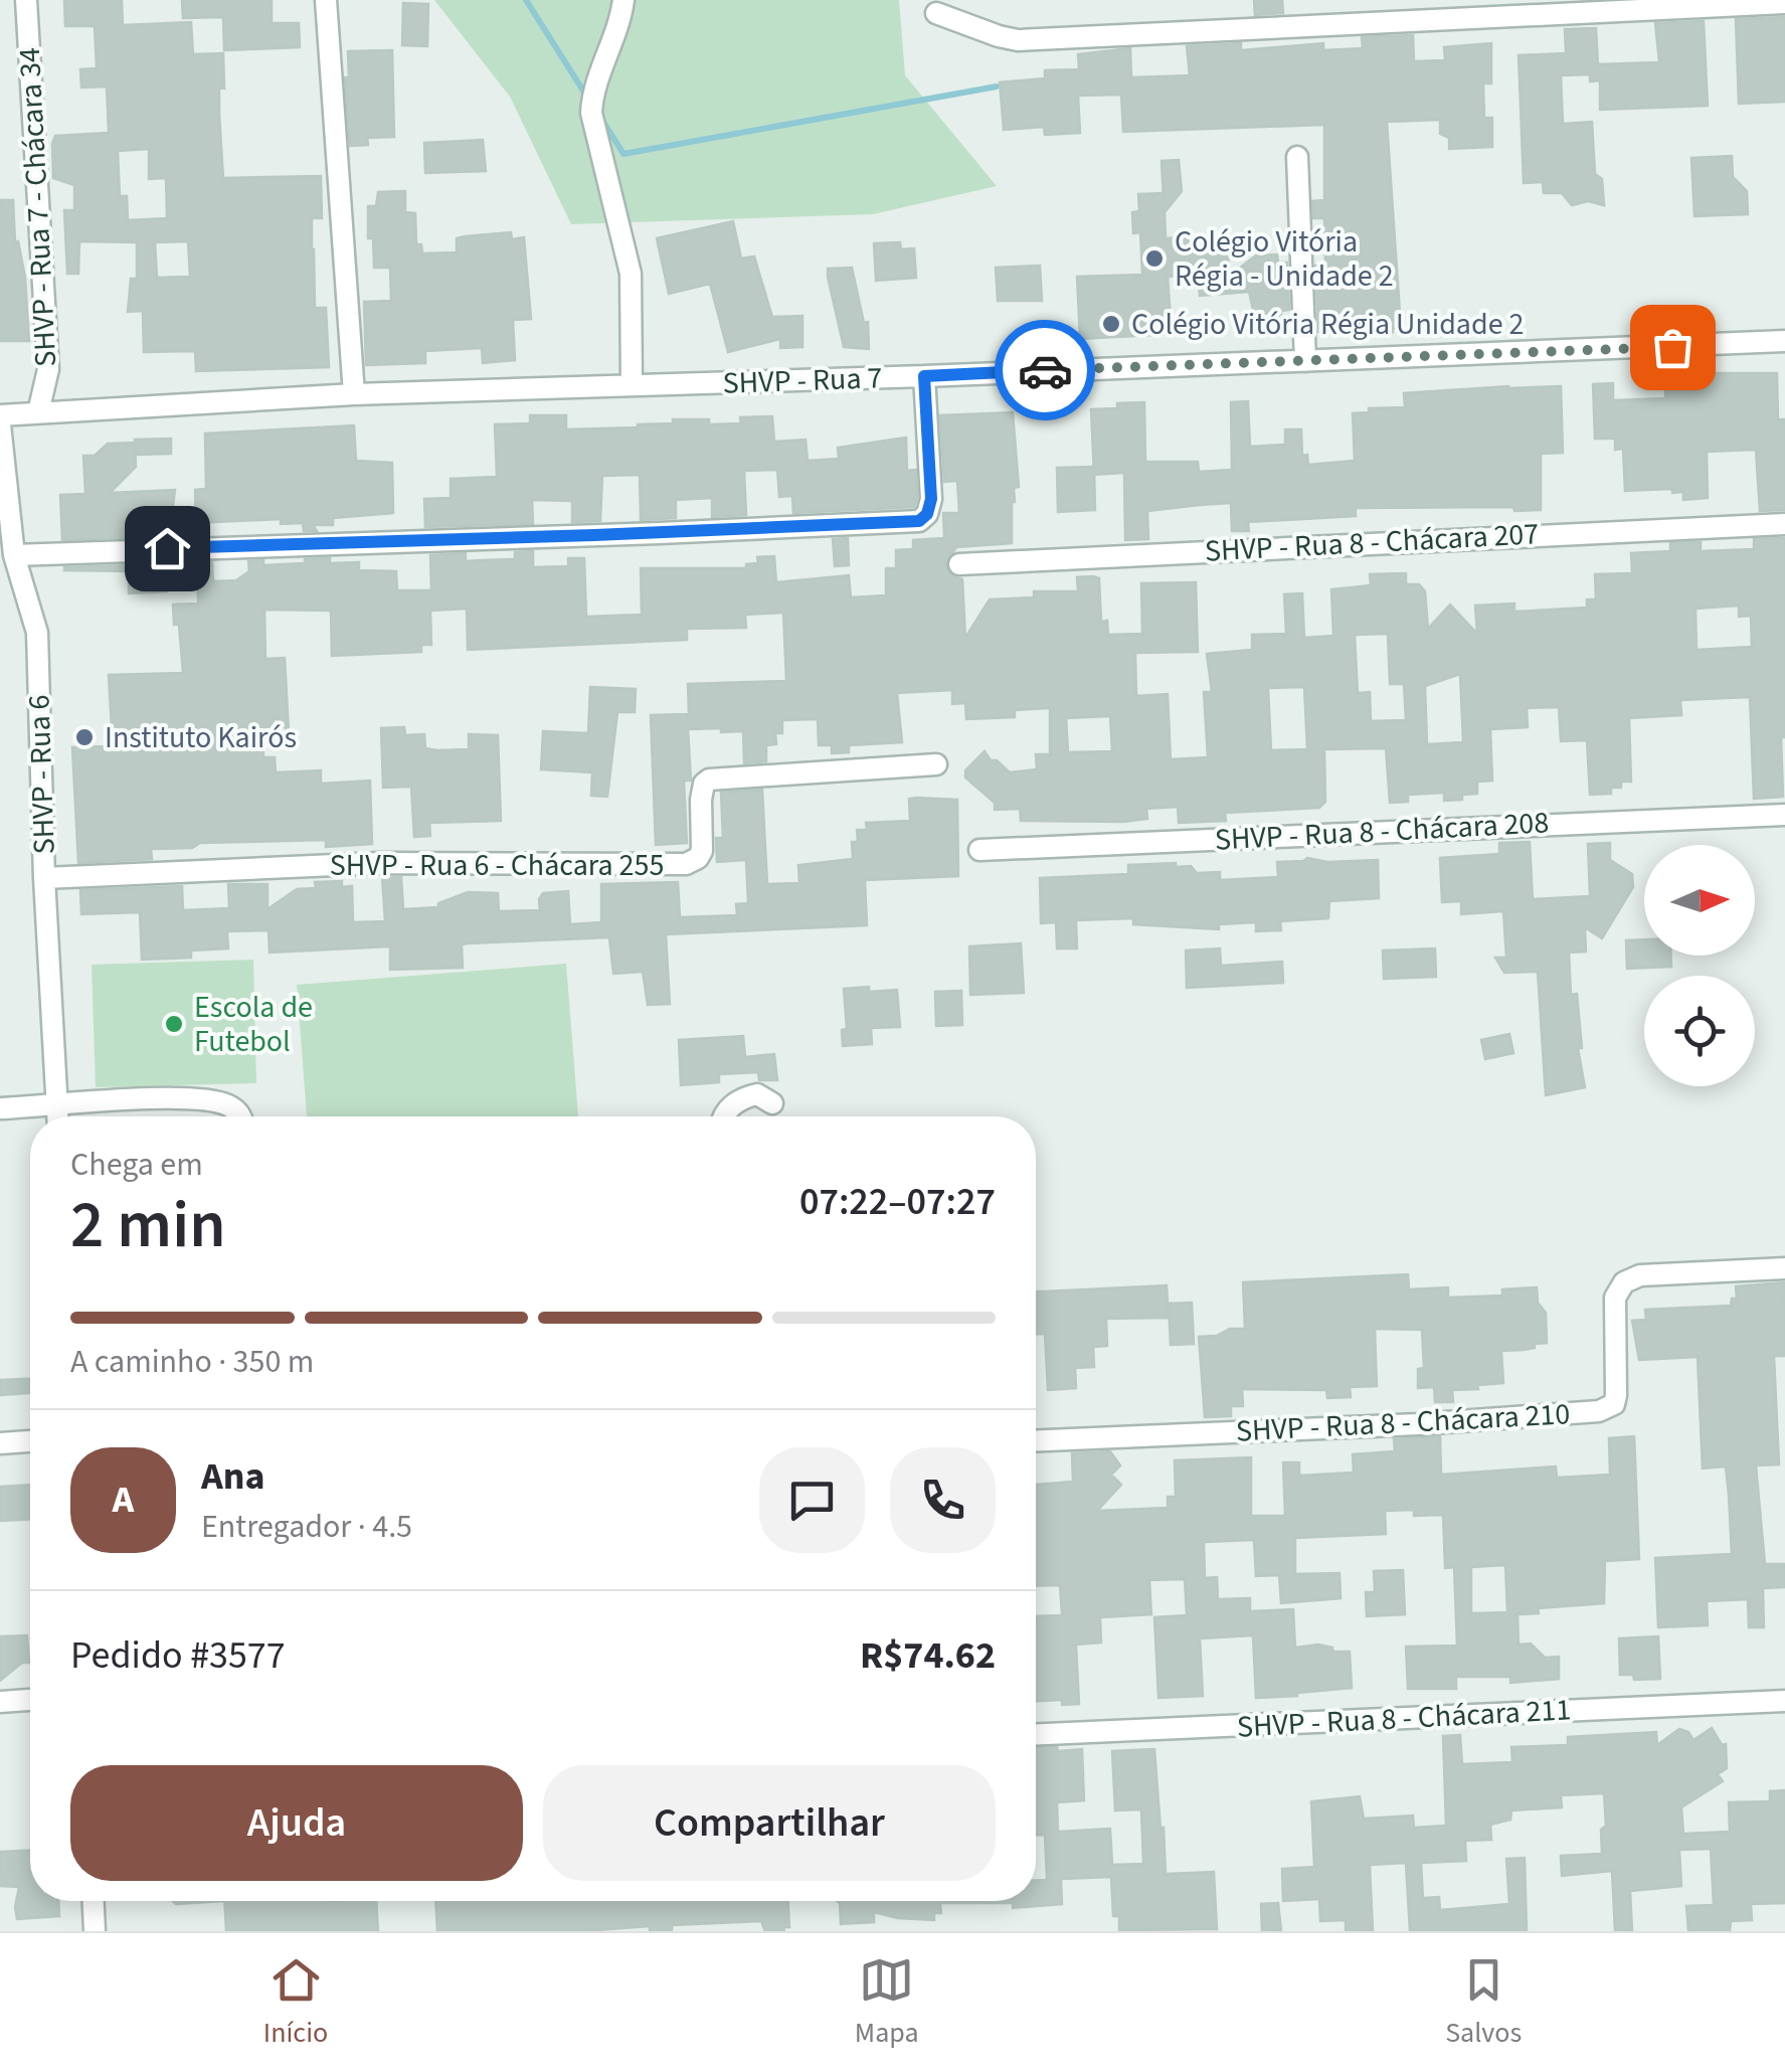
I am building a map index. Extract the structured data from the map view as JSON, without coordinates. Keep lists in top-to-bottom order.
{
  "streets": {
    "street": [
      "SHVP - Rua 7 - Chácara 34",
      "SHVP - Rua 7",
      "SHVP - Rua 8 - Chácara 207",
      "SHVP - Rua 6",
      "SHVP - Rua 8 - Chácara 208",
      "SHVP - Rua 6 - Chácara 255",
      "SHVP - Rua 8 - Chácara 210",
      "SHVP - Rua 8 - Chácara 211"
    ]
  },
  "crossings": [
    ["SHVP - Rua 7 - Chácara 34", "SHVP - Rua 7"],
    ["SHVP - Rua 6", "SHVP - Rua 6 - Chácara 255"]
  ],
  "places": [
    "Colégio Vitória Régia - Unidade 2",
    "Colégio Vitória Régia Unidade 2",
    "Instituto Kairós",
    "Escola de Futebol"
  ],
  "north": "right",
  "page": {
    "heading": ["2 min", "Chega em", "07:22–07:27"],
    "panel": [
      "Ana",
      "Entregador · 4.5",
      "Pedido #3577",
      "R$74.62"
    ],
    "bar": "A caminho · 350 m",
    "round": "A",
    "buttons": ["Ajuda", "Compartilhar"],
    "tabs": ["Início", "Mapa", "Salvos"]
  }
}
